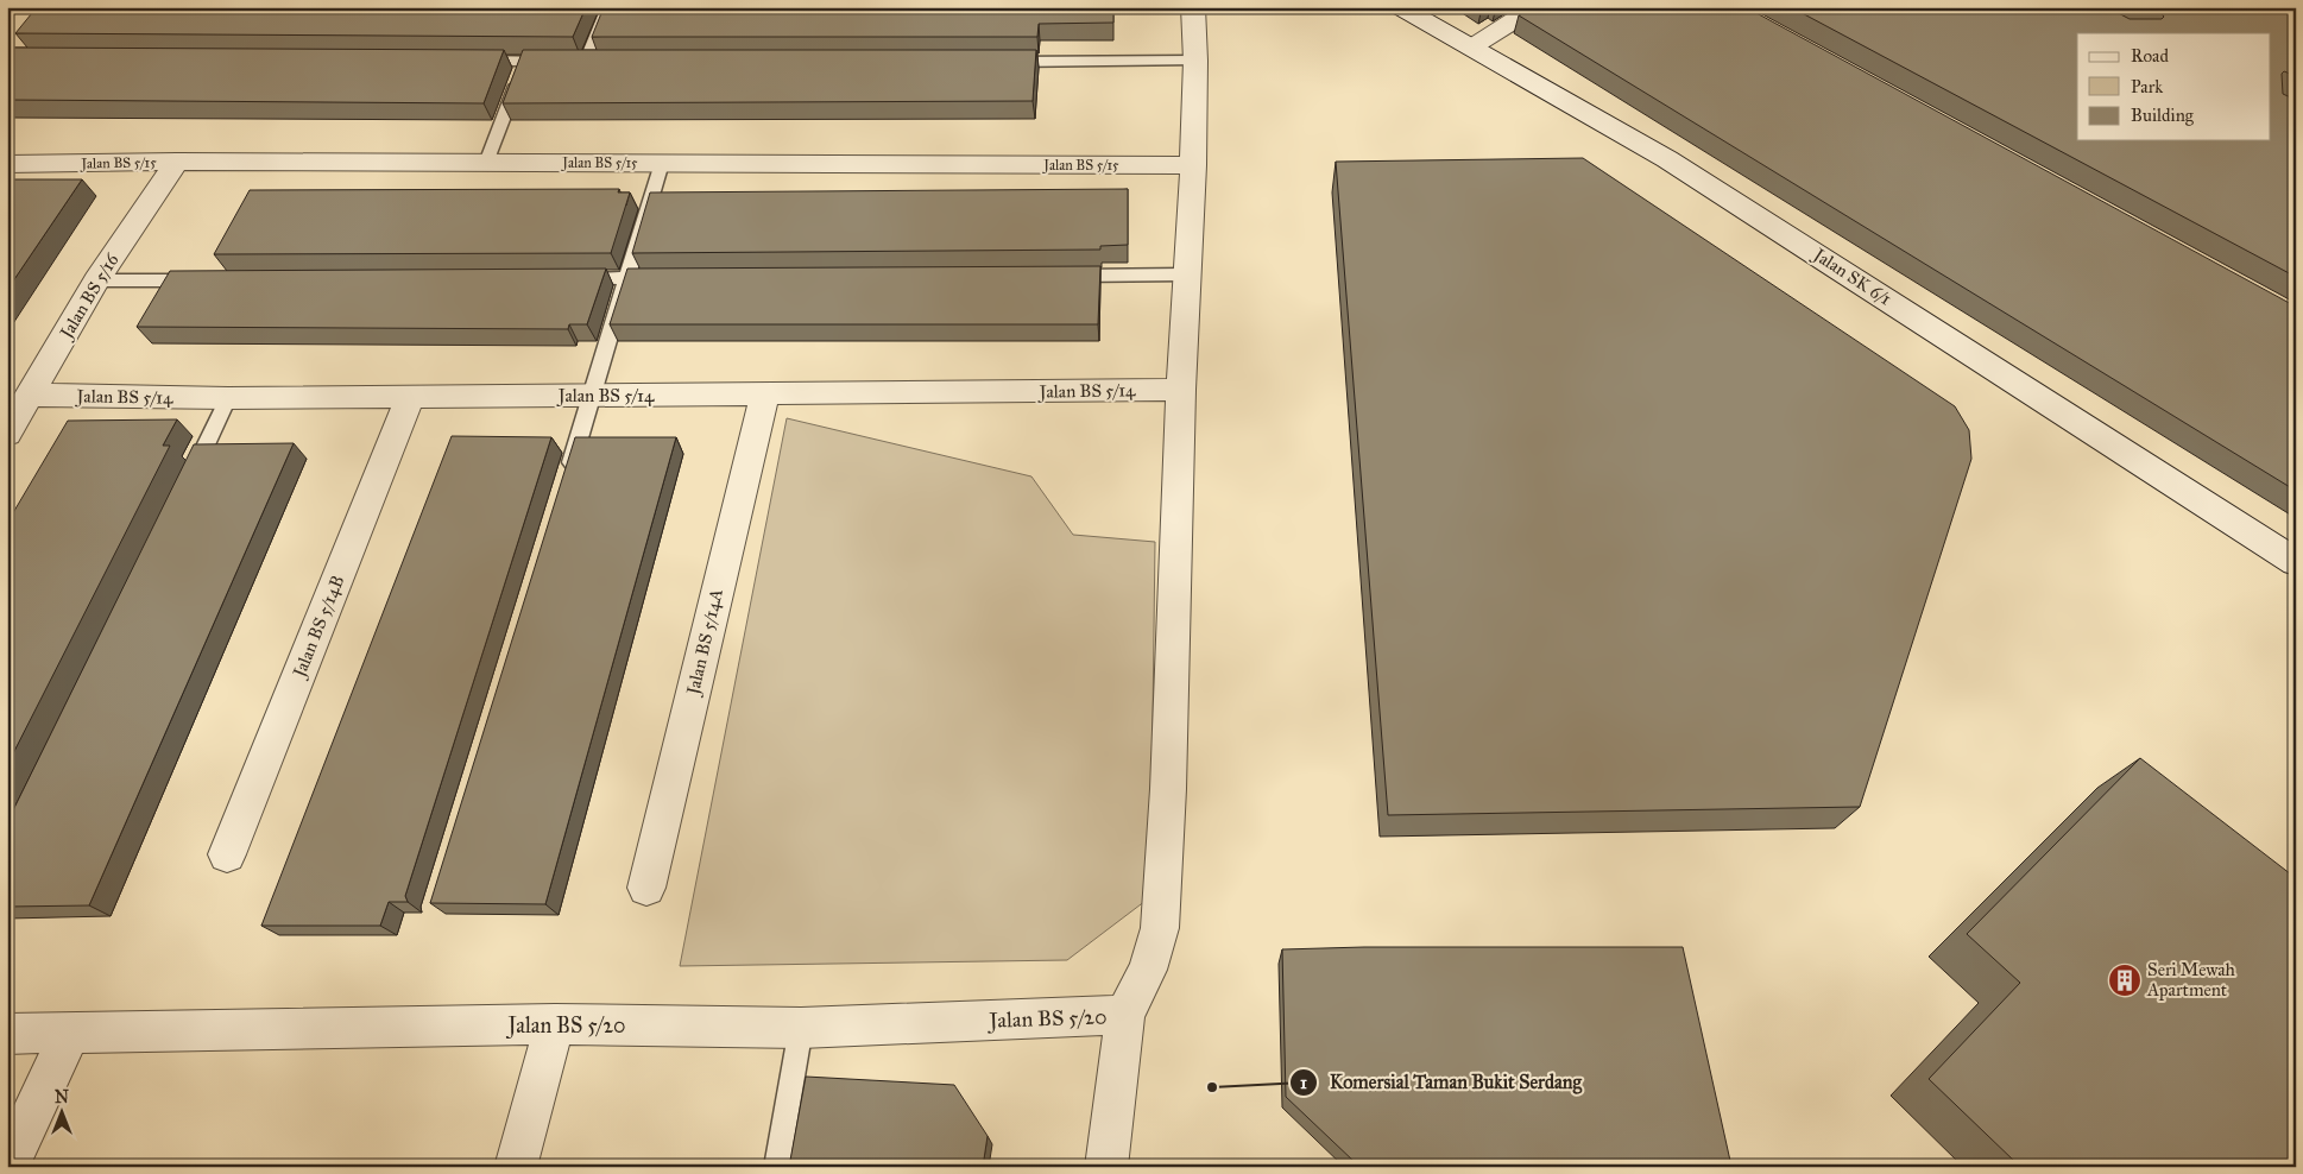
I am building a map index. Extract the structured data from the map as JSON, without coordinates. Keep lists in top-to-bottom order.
{
  "streets": {
    "street": [
      "Jalan BS 5/15",
      "Jalan SK 6/1",
      "Jalan BS 5/16",
      "Jalan BS 5/14",
      "Jalan BS 5/14B",
      "Jalan BS 5/14A",
      "Jalan BS 5/20"
    ]
  },
  "crossings": [
    ["Jalan BS 5/15", "Jalan BS 5/16"],
    ["Jalan BS 5/16", "Jalan BS 5/14"],
    ["Jalan BS 5/14", "Jalan BS 5/14B"],
    ["Jalan BS 5/14", "Jalan BS 5/14A"]
  ],
  "places": {
    "building": ["Seri Mewah Apartment"],
    "other": ["Komersial Taman Bukit Serdang"]
  },
  "legend": ["Road", "Park", "Building"],
  "north": "top"
}
